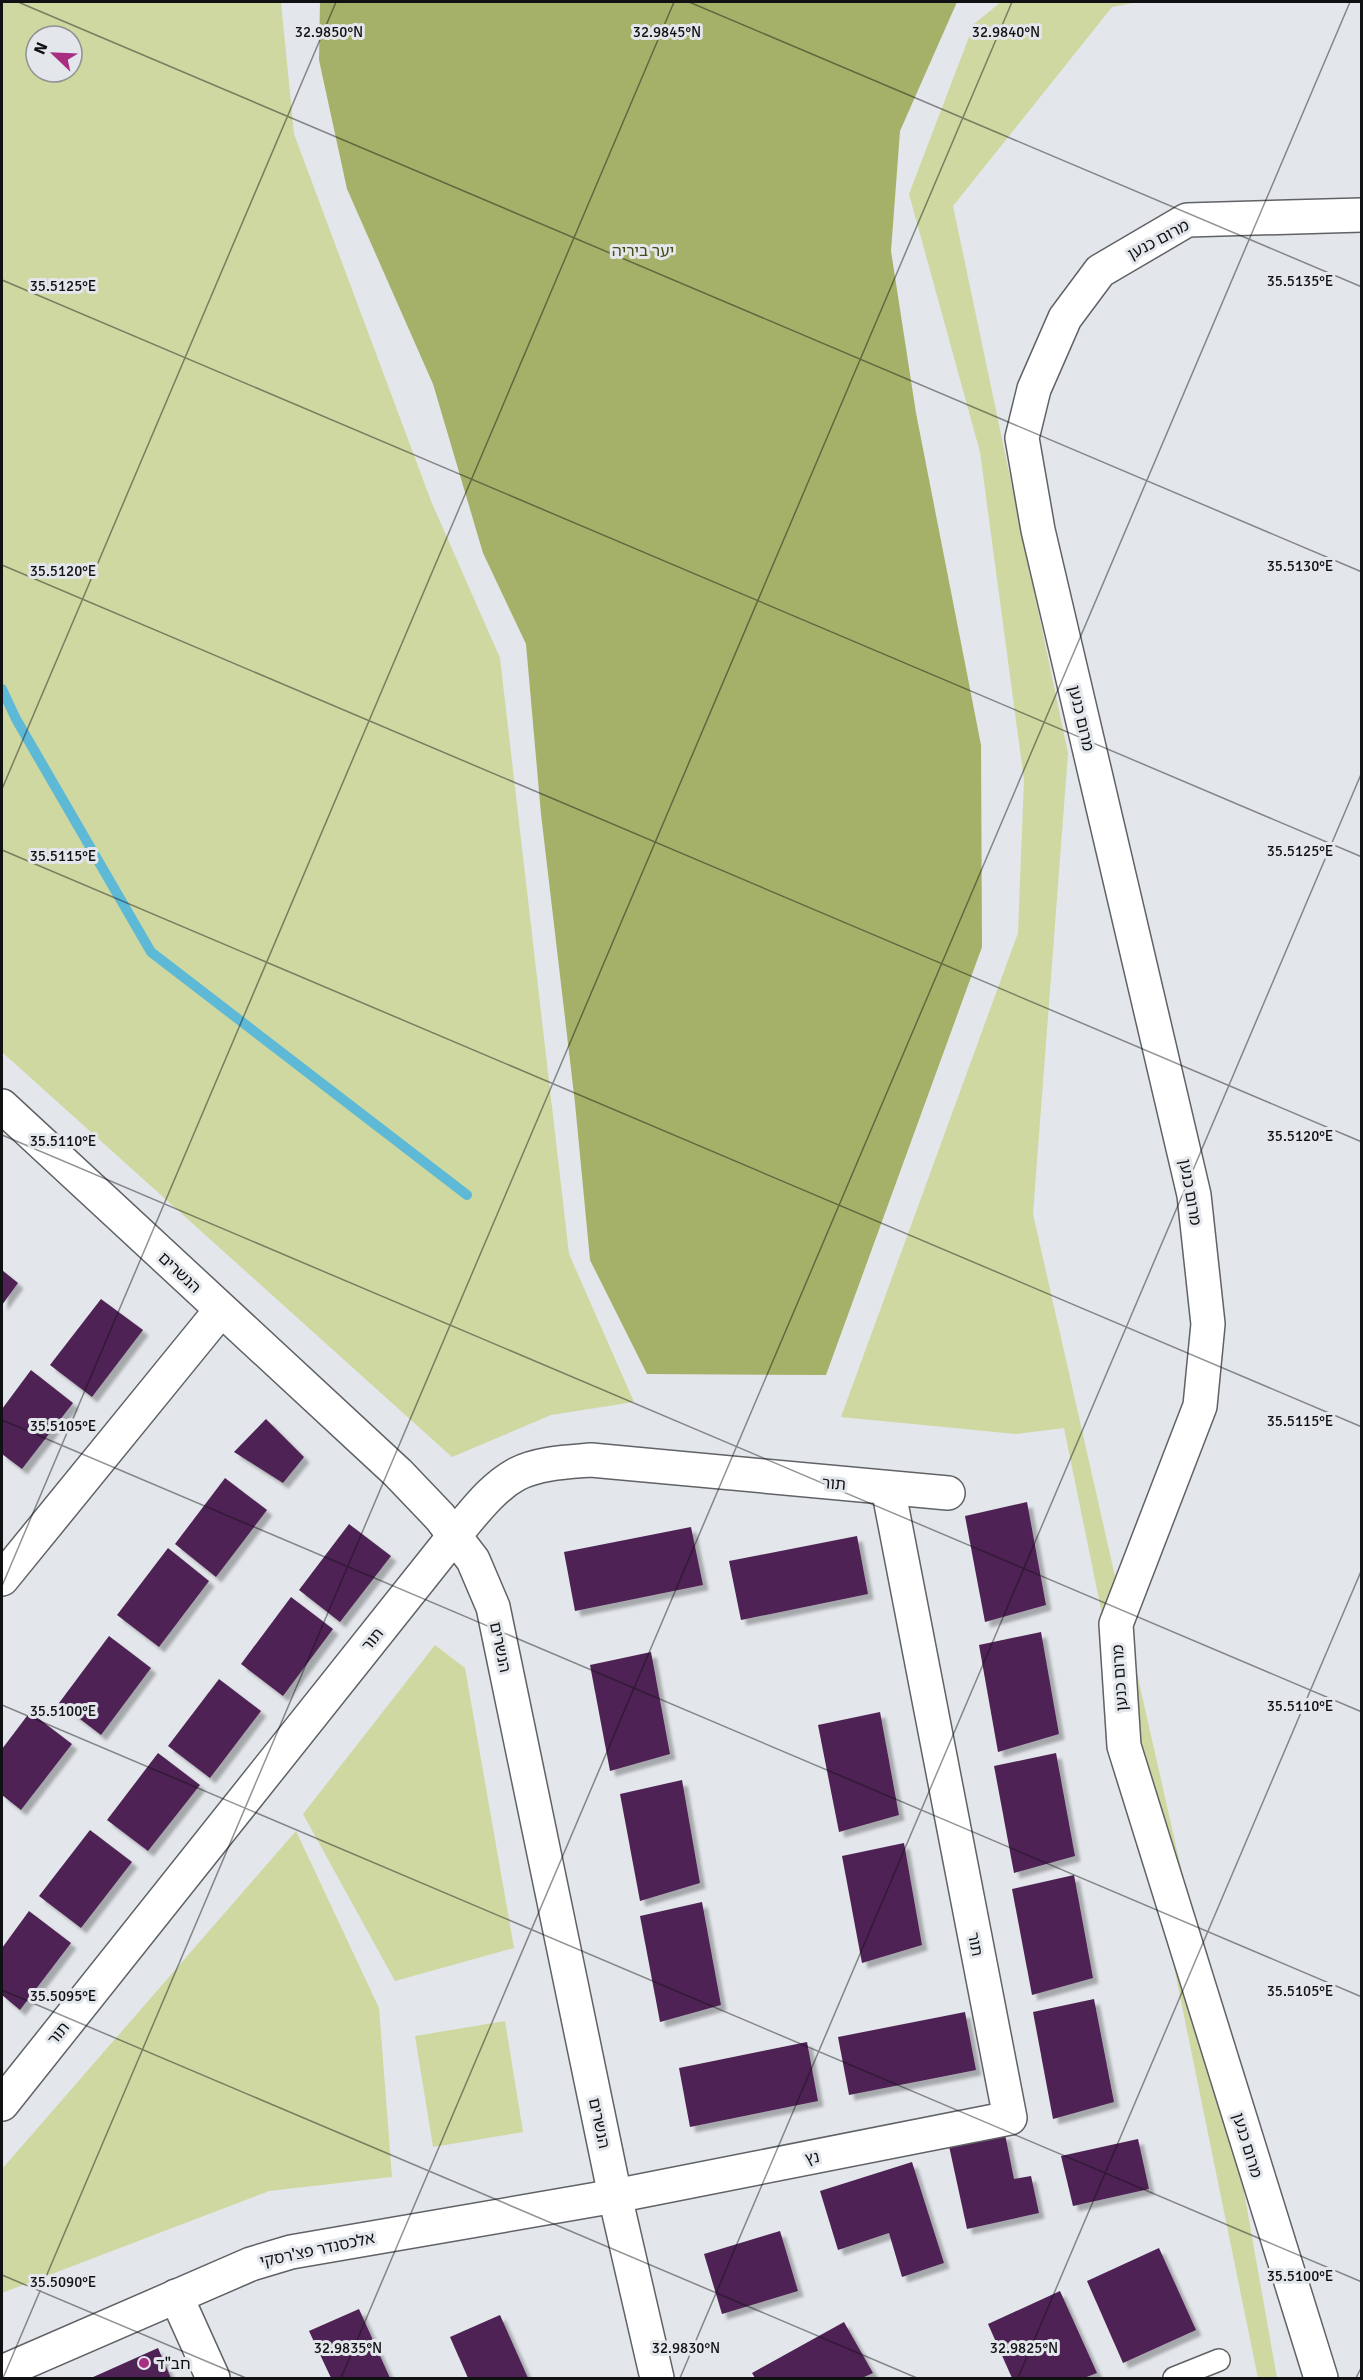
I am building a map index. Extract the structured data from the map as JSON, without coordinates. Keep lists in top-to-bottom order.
{
  "streets": {
    "street": [
      "מרום כנען",
      "הנשרים",
      "תור",
      "נץ",
      "אלכסנדר פצ'רסקי"
    ]
  },
  "crossings": [
    ["הנשרים", "תור"],
    ["הנשרים", "נץ"],
    ["הנשרים", "אלכסנדר פצ'רסקי"],
    ["תור", "נץ"],
    ["נץ", "אלכסנדר פצ'רסקי"]
  ],
  "parks": ["יער ביריה"],
  "places": ["חב\"ד"],
  "north": "top left",
  "coordinates": [
    "32.9850°N",
    "32.9845°N",
    "32.9840°N",
    "35.5135°E",
    "35.5125°E",
    "35.5130°E",
    "35.5120°E",
    "35.5115°E",
    "35.5110°E",
    "35.5105°E",
    "35.5100°E",
    "35.5095°E",
    "35.5090°E",
    "32.9835°N",
    "32.9830°N",
    "32.9825°N"
  ]
}
